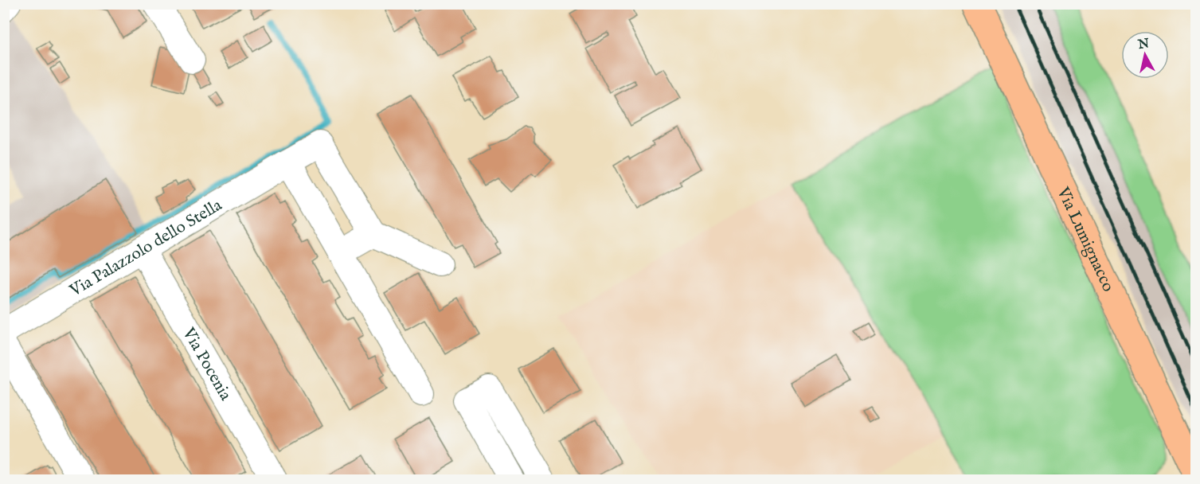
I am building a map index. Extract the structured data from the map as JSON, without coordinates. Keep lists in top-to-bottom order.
{
  "streets": {
    "main road": ["Via Lumignacco"],
    "street": ["Via Palazzolo dello Stella", "Via Pocenia"]
  },
  "crossings": [
    ["Via Palazzolo dello Stella", "Via Pocenia"]
  ],
  "north": "top"
}
